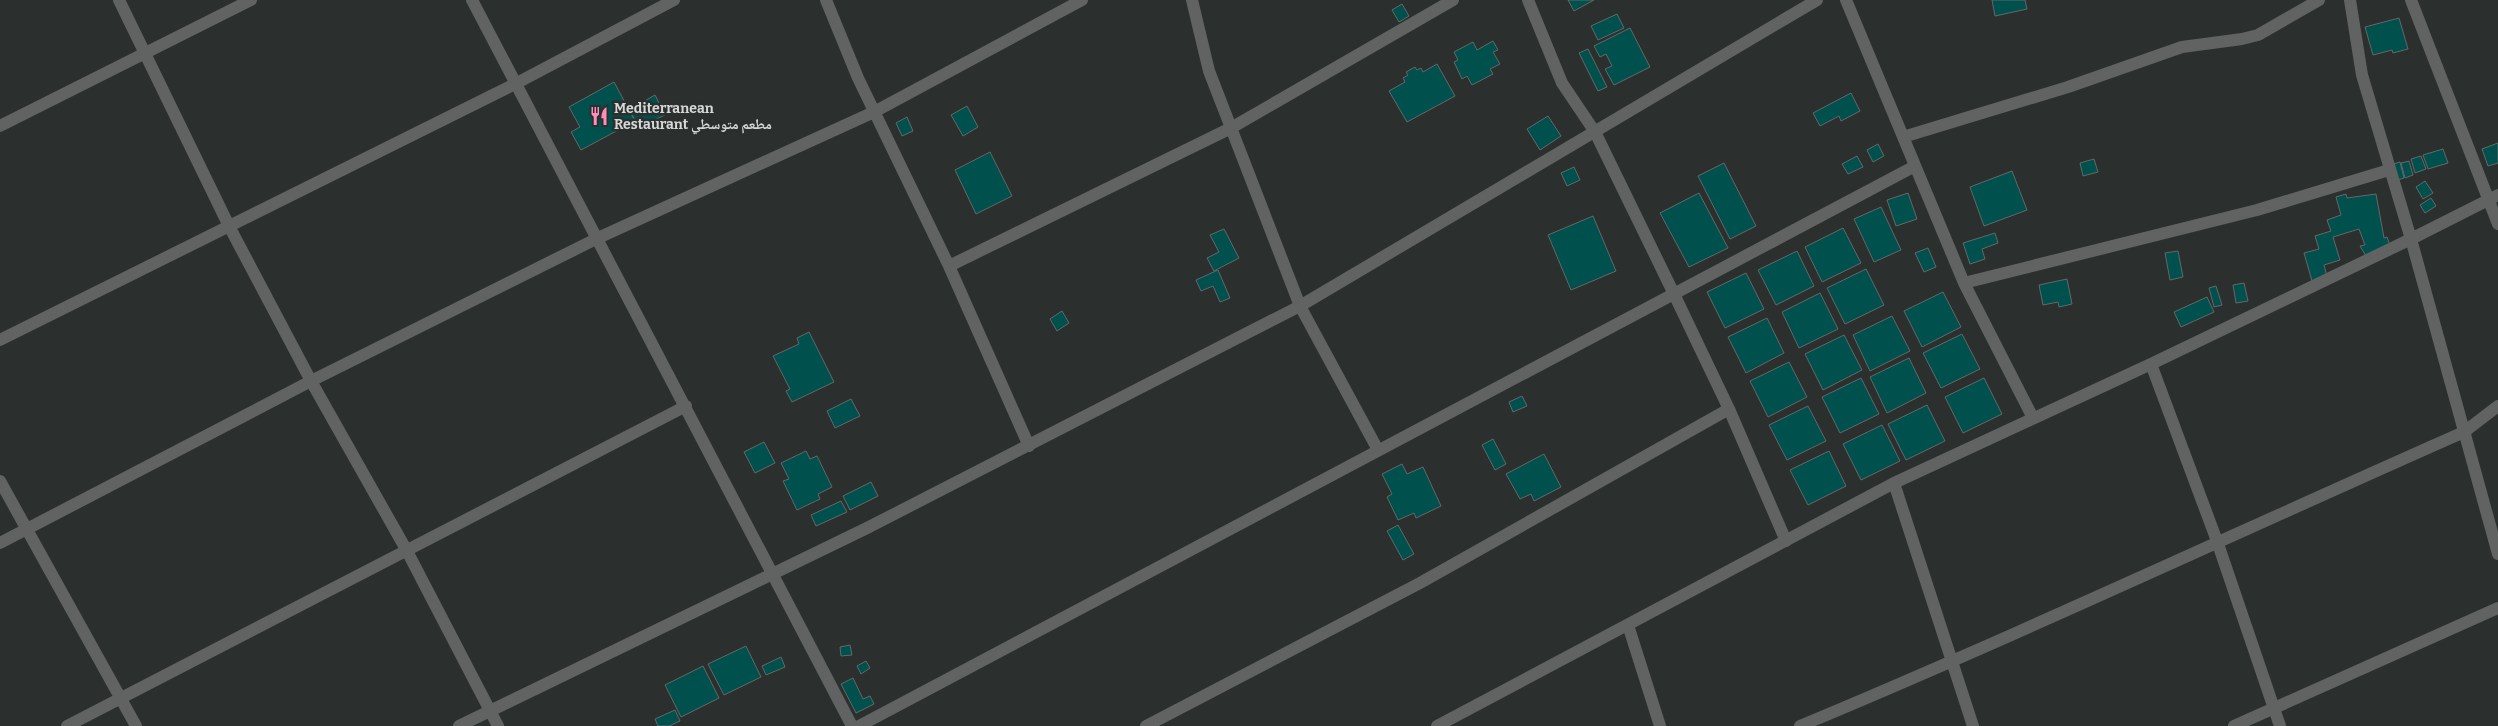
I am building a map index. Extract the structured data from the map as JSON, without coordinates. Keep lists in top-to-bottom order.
{
  "places": {
    "restaurant": ["Mediterranean Restaurant مطعم متوسطي"]
  }
}
